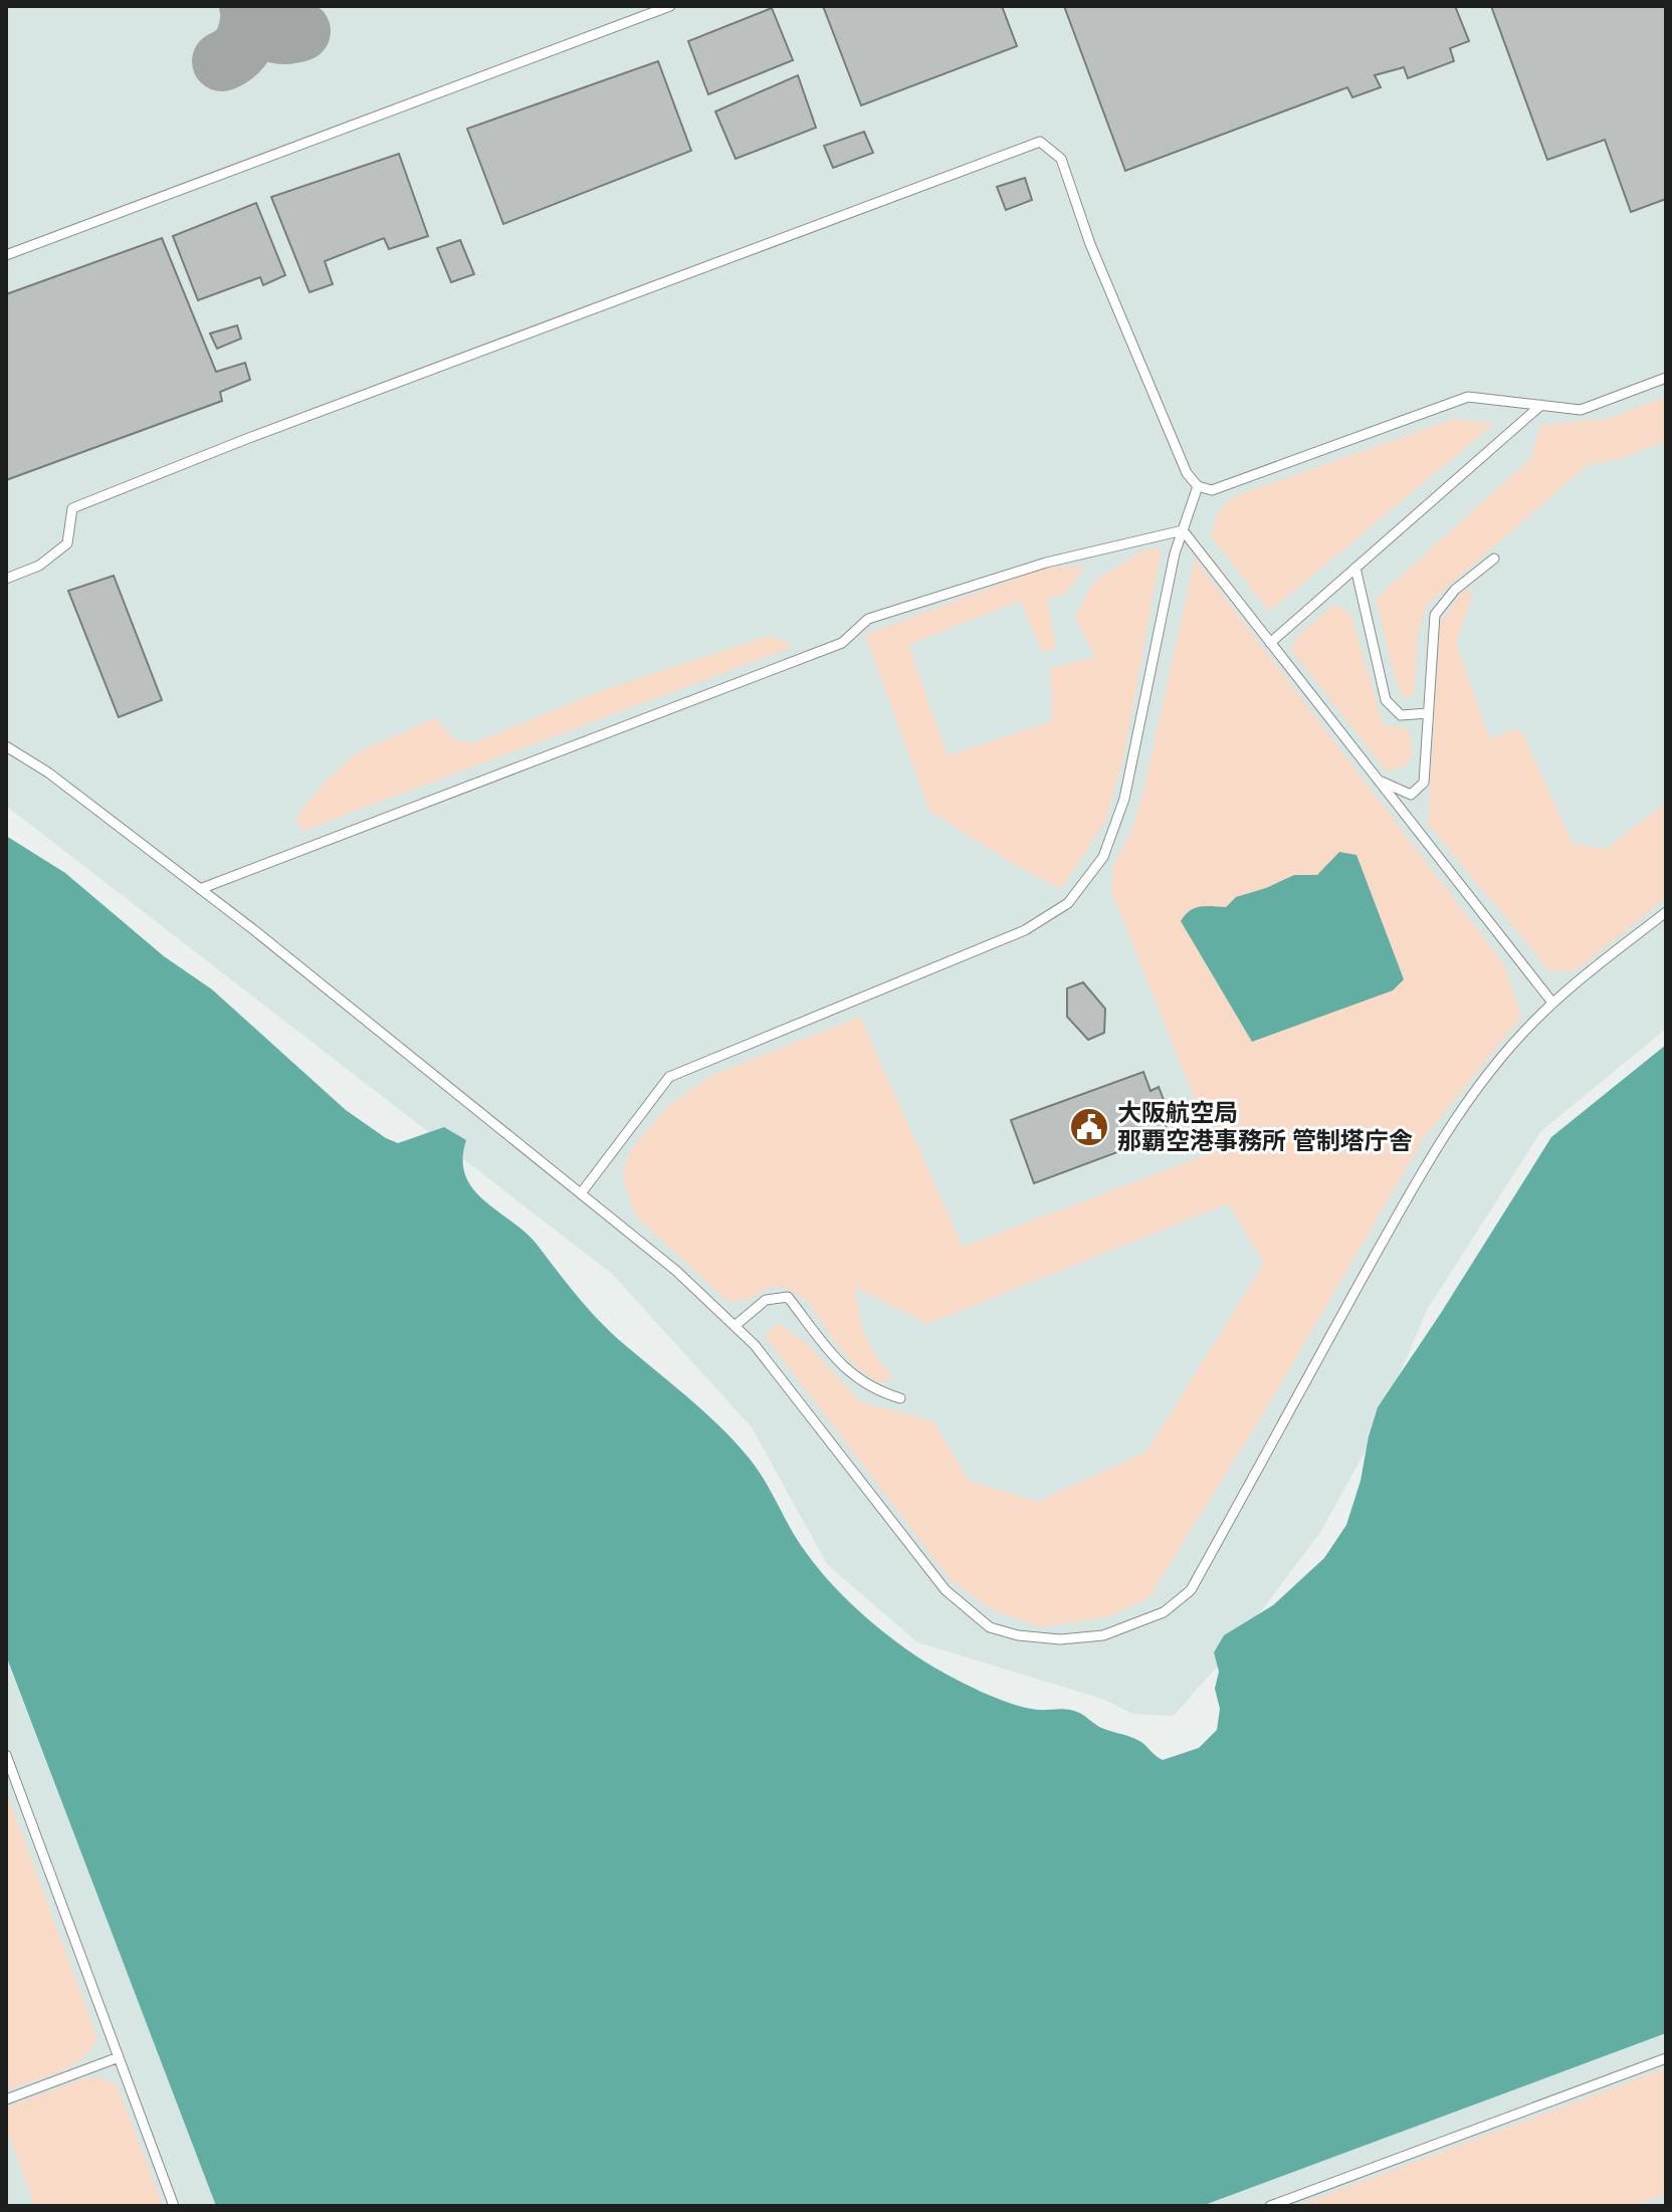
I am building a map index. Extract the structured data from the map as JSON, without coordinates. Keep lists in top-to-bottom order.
{
  "places": {
    "public building": ["大阪航空局 那覇空港事務所 管制塔庁舎"]
  }
}
